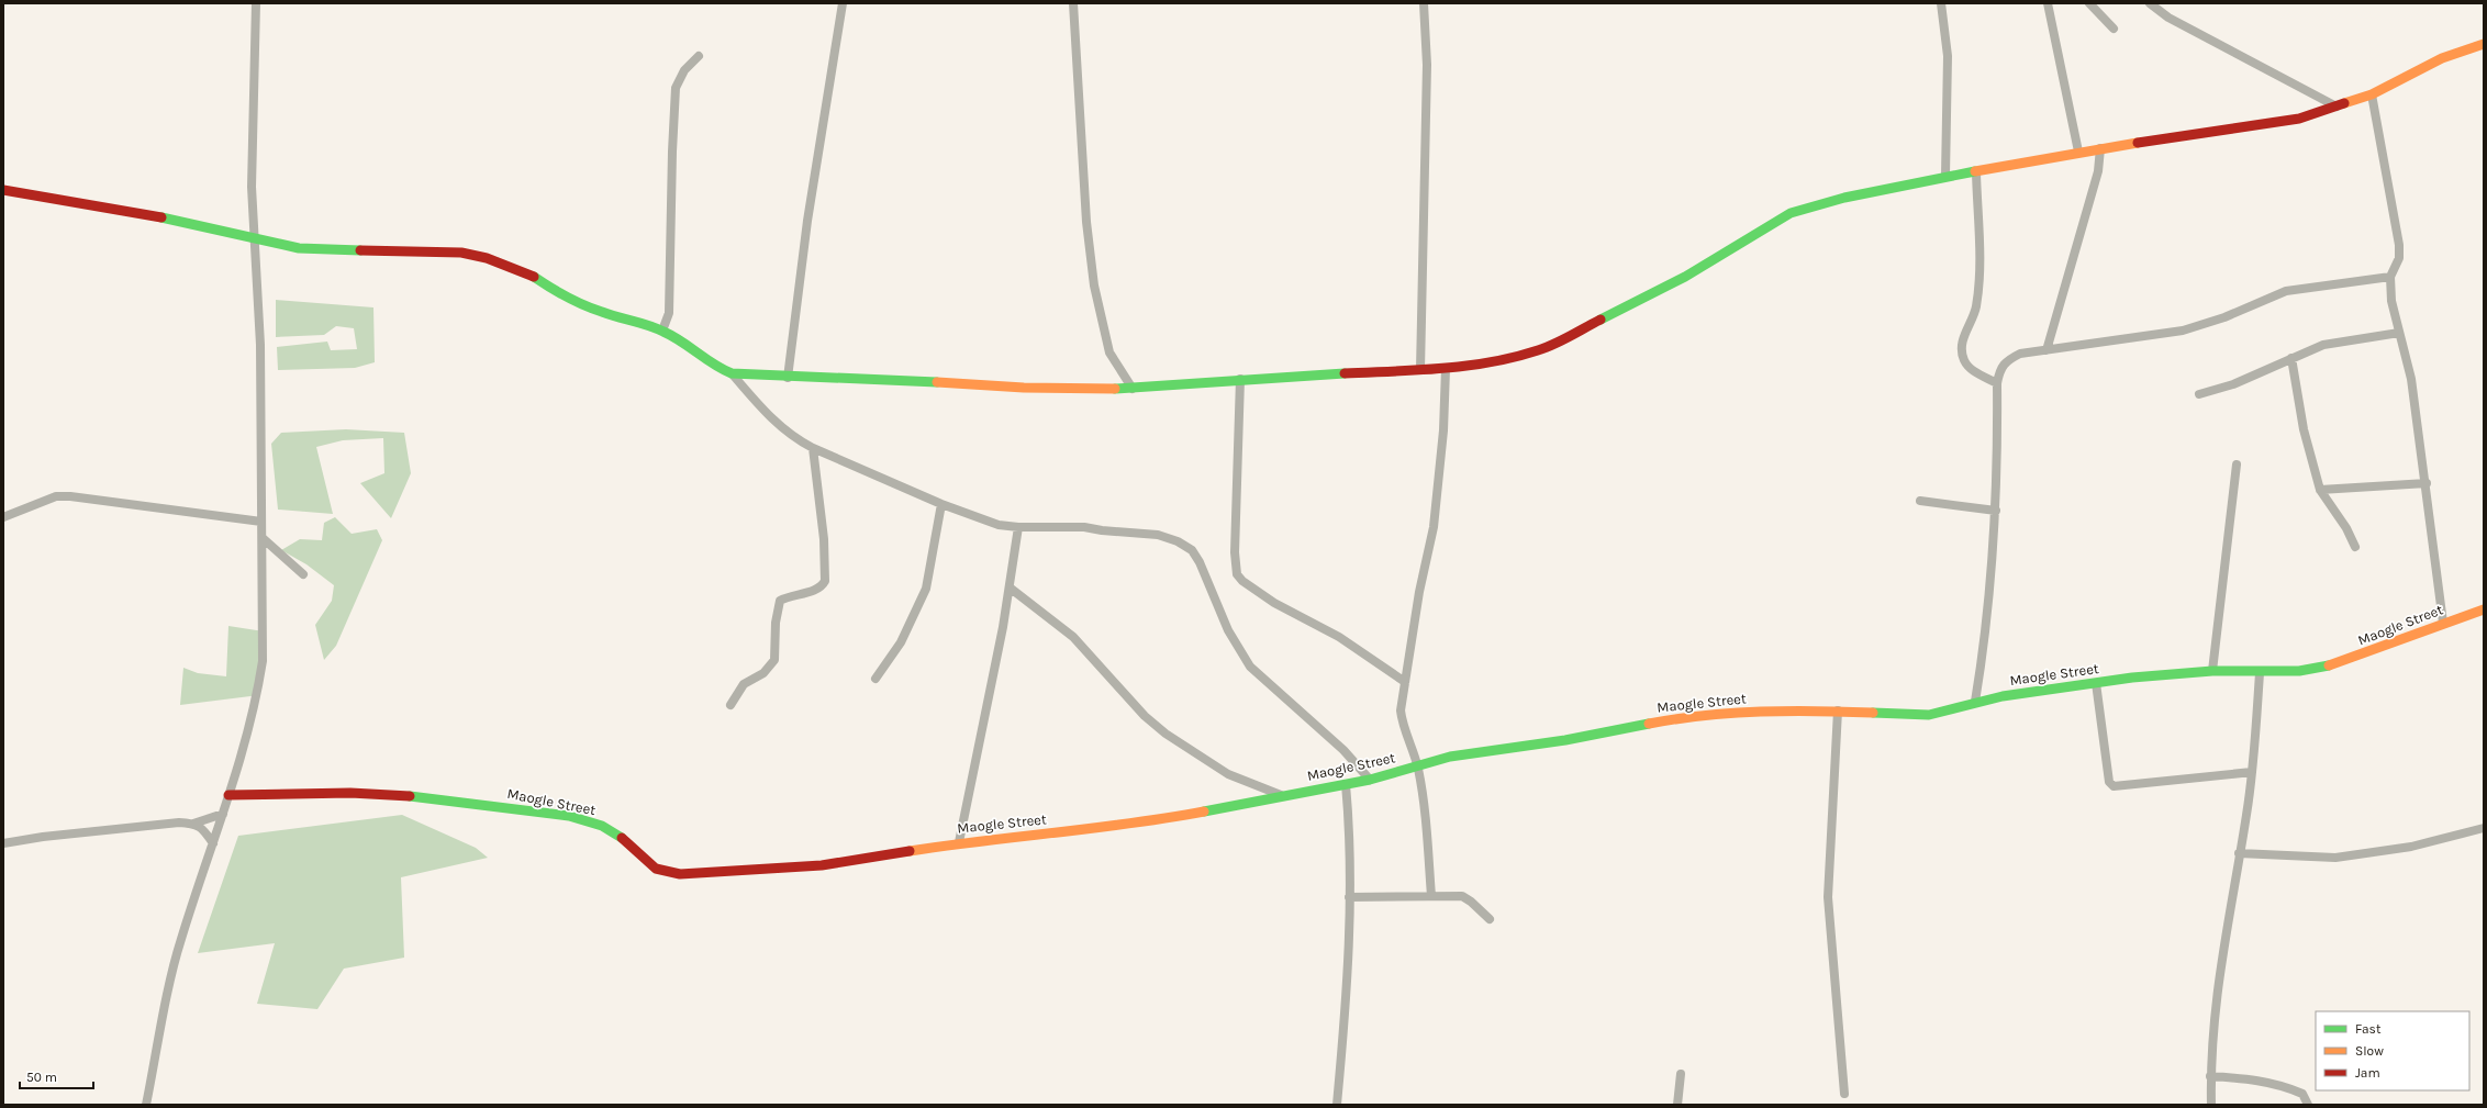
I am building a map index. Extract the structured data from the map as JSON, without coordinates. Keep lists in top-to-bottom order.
{
  "streets": {
    "street": ["Maogle Street"]
  },
  "legend": ["Fast", "Slow", "Jam"],
  "scale_bar": "50 m"
}
